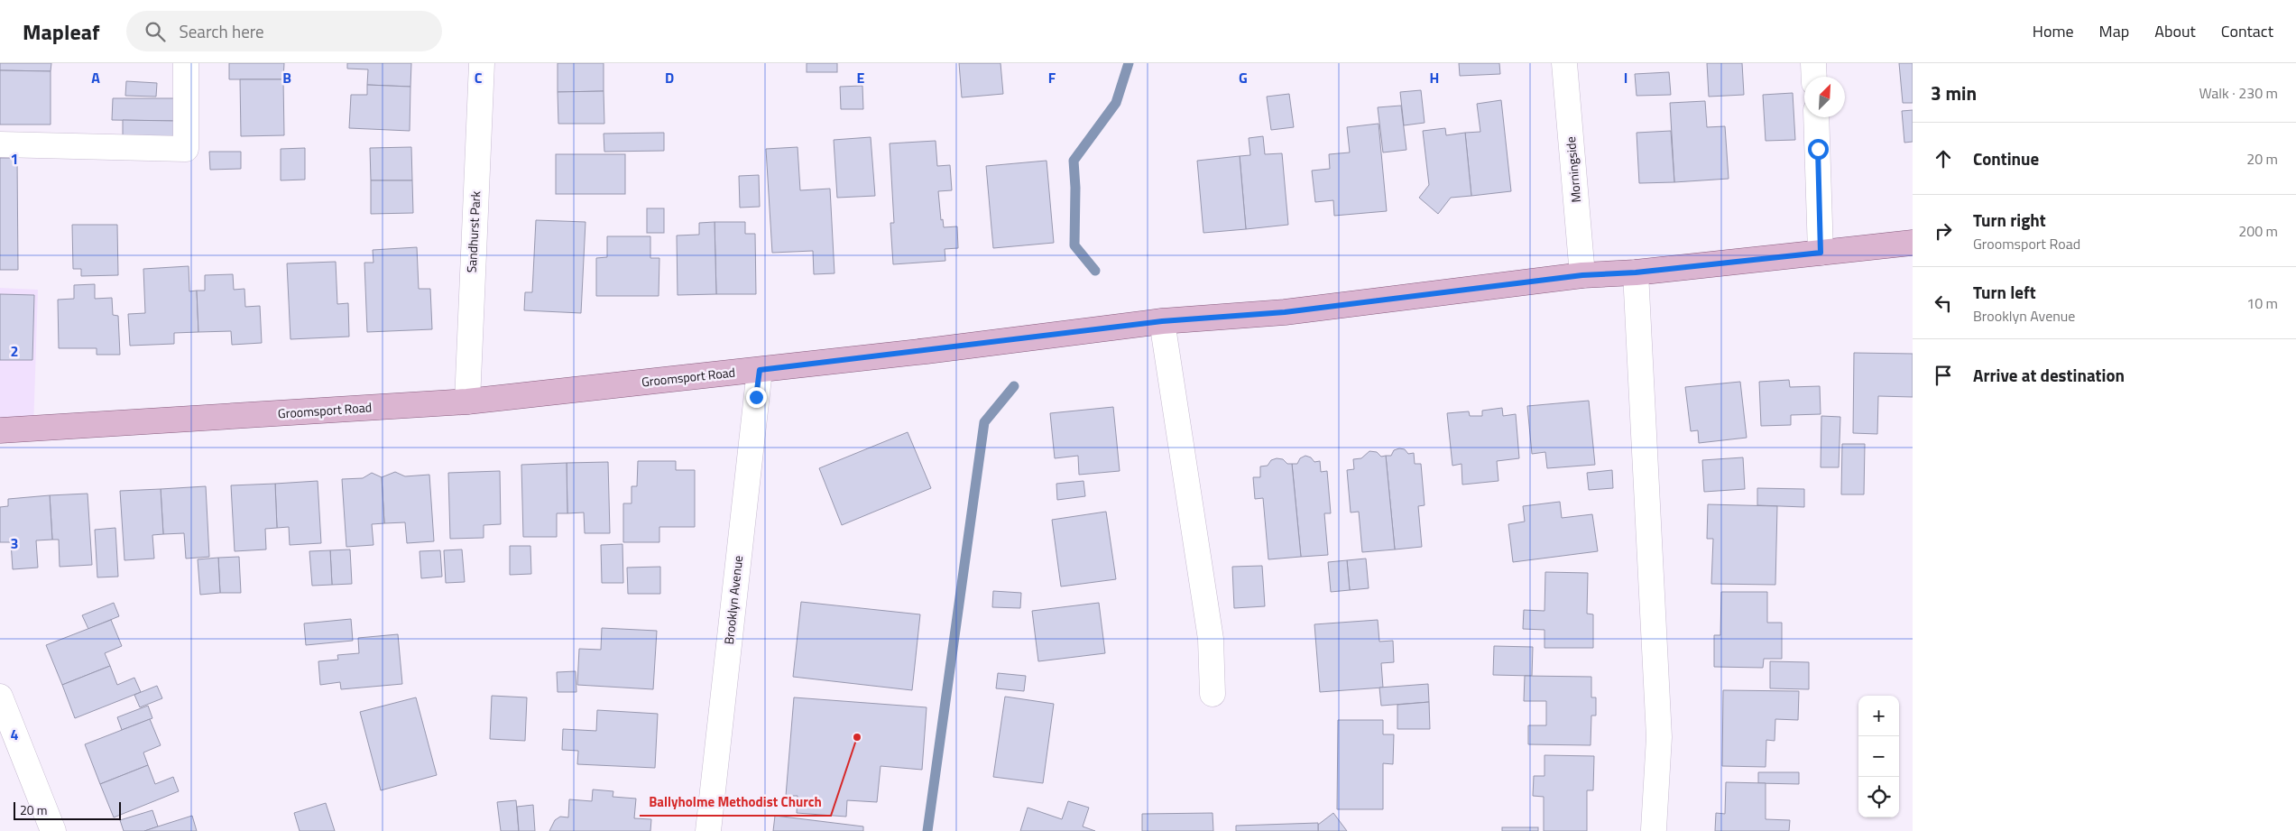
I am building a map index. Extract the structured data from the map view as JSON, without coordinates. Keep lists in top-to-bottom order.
{
  "streets": {
    "main road": ["Groomsport Road"],
    "street": ["Morningside", "Sandhurst Park", "Brooklyn Avenue"]
  },
  "crossings": [
    ["Morningside", "Groomsport Road"],
    ["Sandhurst Park", "Groomsport Road"],
    ["Groomsport Road", "Brooklyn Avenue"]
  ],
  "places": ["Ballyholme Methodist Church"],
  "scale_bar": "20 m",
  "north": "top right",
  "page": {
    "header": "Mapleaf",
    "search": "Search here",
    "nav": [
      "Home",
      "Map",
      "About",
      "Contact"
    ],
    "heading": ["3 min", "Walk · 230 m"],
    "list": [
      ["Continue", "20 m"],
      ["Turn right", "Groomsport Road", "200 m"],
      ["Turn left", "Brooklyn Avenue", "10 m"],
      "Arrive at destination"
    ],
    "map_buttons": ["+", "−"],
    "scale": "20 m"
  },
  "grid": {
    "columns": [
      "A",
      "B",
      "C",
      "D",
      "E",
      "F",
      "G",
      "H",
      "I"
    ],
    "rows": [
      "1",
      "2",
      "3",
      "4"
    ]
  }
}
